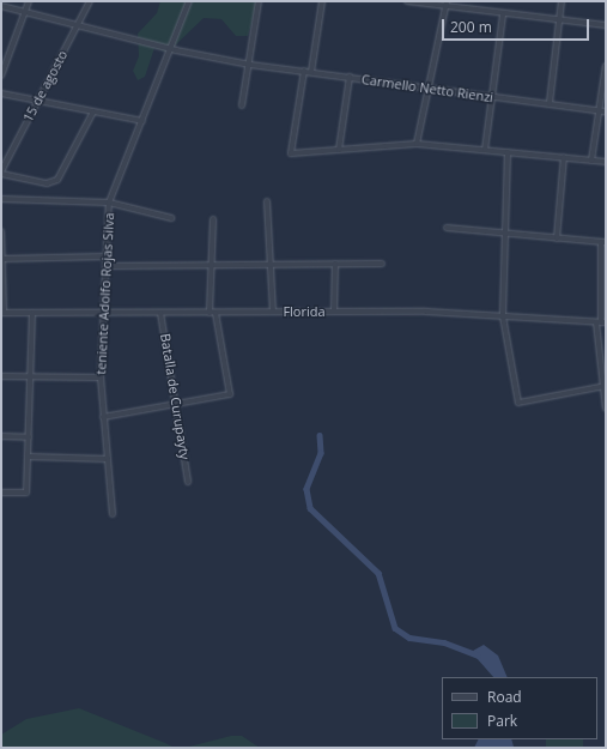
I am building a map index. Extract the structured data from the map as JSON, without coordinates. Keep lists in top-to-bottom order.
{
  "streets": {
    "street": [
      "15 de agosto",
      "Carmello Netto Rienzi",
      "teniente Adolfo Rojas Silva",
      "Florida",
      "Batalla de Curupayty"
    ]
  },
  "crossings": [
    ["15 de agosto", "Carmello Netto Rienzi"],
    ["Carmello Netto Rienzi", "teniente Adolfo Rojas Silva"],
    ["teniente Adolfo Rojas Silva", "Florida"],
    ["Florida", "Batalla de Curupayty"]
  ],
  "legend": ["Road", "Park"],
  "scale_bar": "200 m"
}
